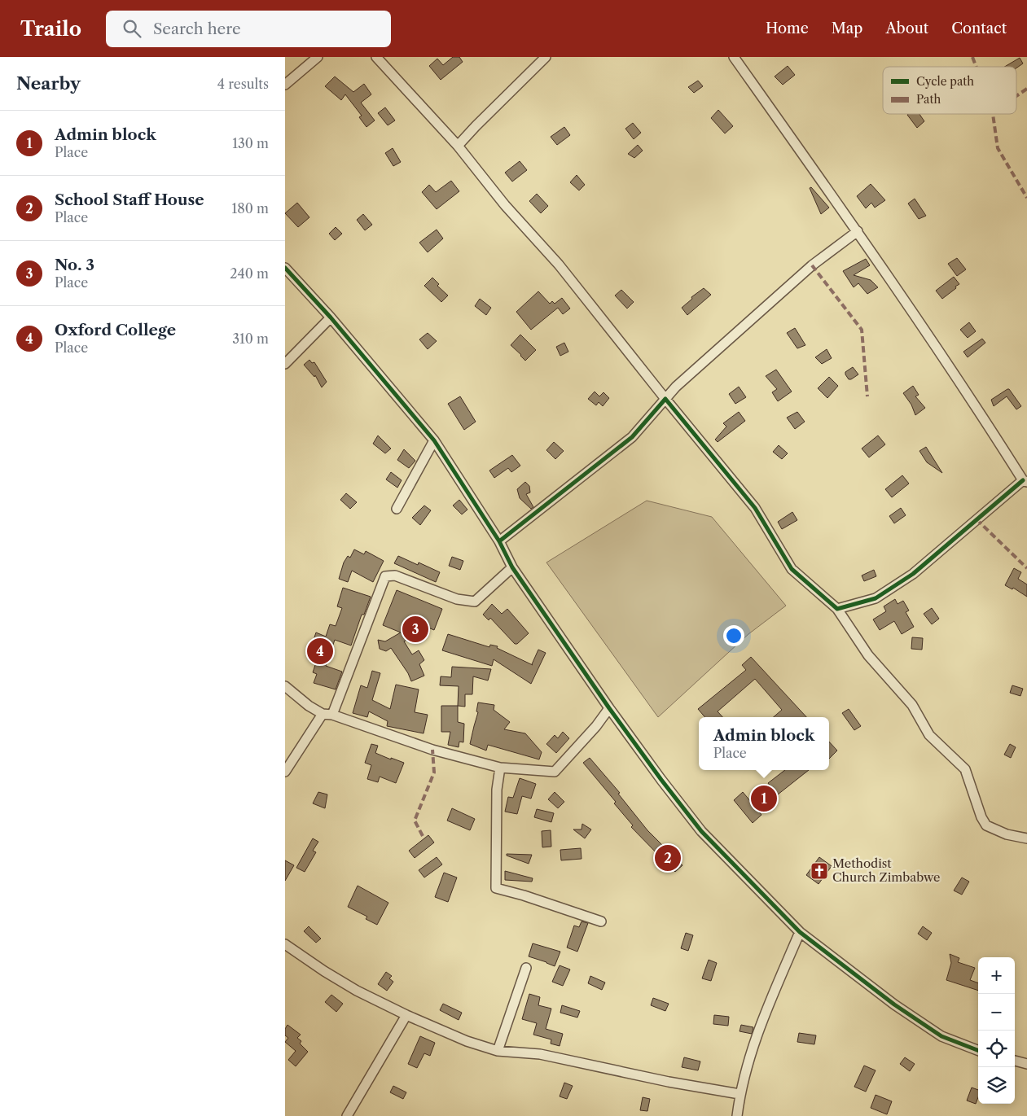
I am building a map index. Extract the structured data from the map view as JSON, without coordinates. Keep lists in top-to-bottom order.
{
  "places": {
    "church": ["Methodist Church Zimbabwe"]
  },
  "legend": ["Cycle path", "Path"],
  "page": {
    "header": "Trailo",
    "search": "Search here",
    "nav": [
      "Home",
      "Map",
      "About",
      "Contact"
    ],
    "heading": ["Nearby", "4 results"],
    "list": [
      {
        "mark": "1",
        "name": "Admin block",
        "note": "Place",
        "value": "130 m"
      },
      {
        "mark": "2",
        "name": "School Staff House",
        "note": "Place",
        "value": "180 m"
      },
      {
        "mark": "3",
        "name": "No. 3",
        "note": "Place",
        "value": "240 m"
      },
      {
        "mark": "4",
        "name": "Oxford College",
        "note": "Place",
        "value": "310 m"
      }
    ],
    "pins": [
      "3",
      "4",
      "1",
      "2"
    ],
    "popup": ["Admin block", "Place"],
    "map_buttons": ["+", "−"]
  }
}
